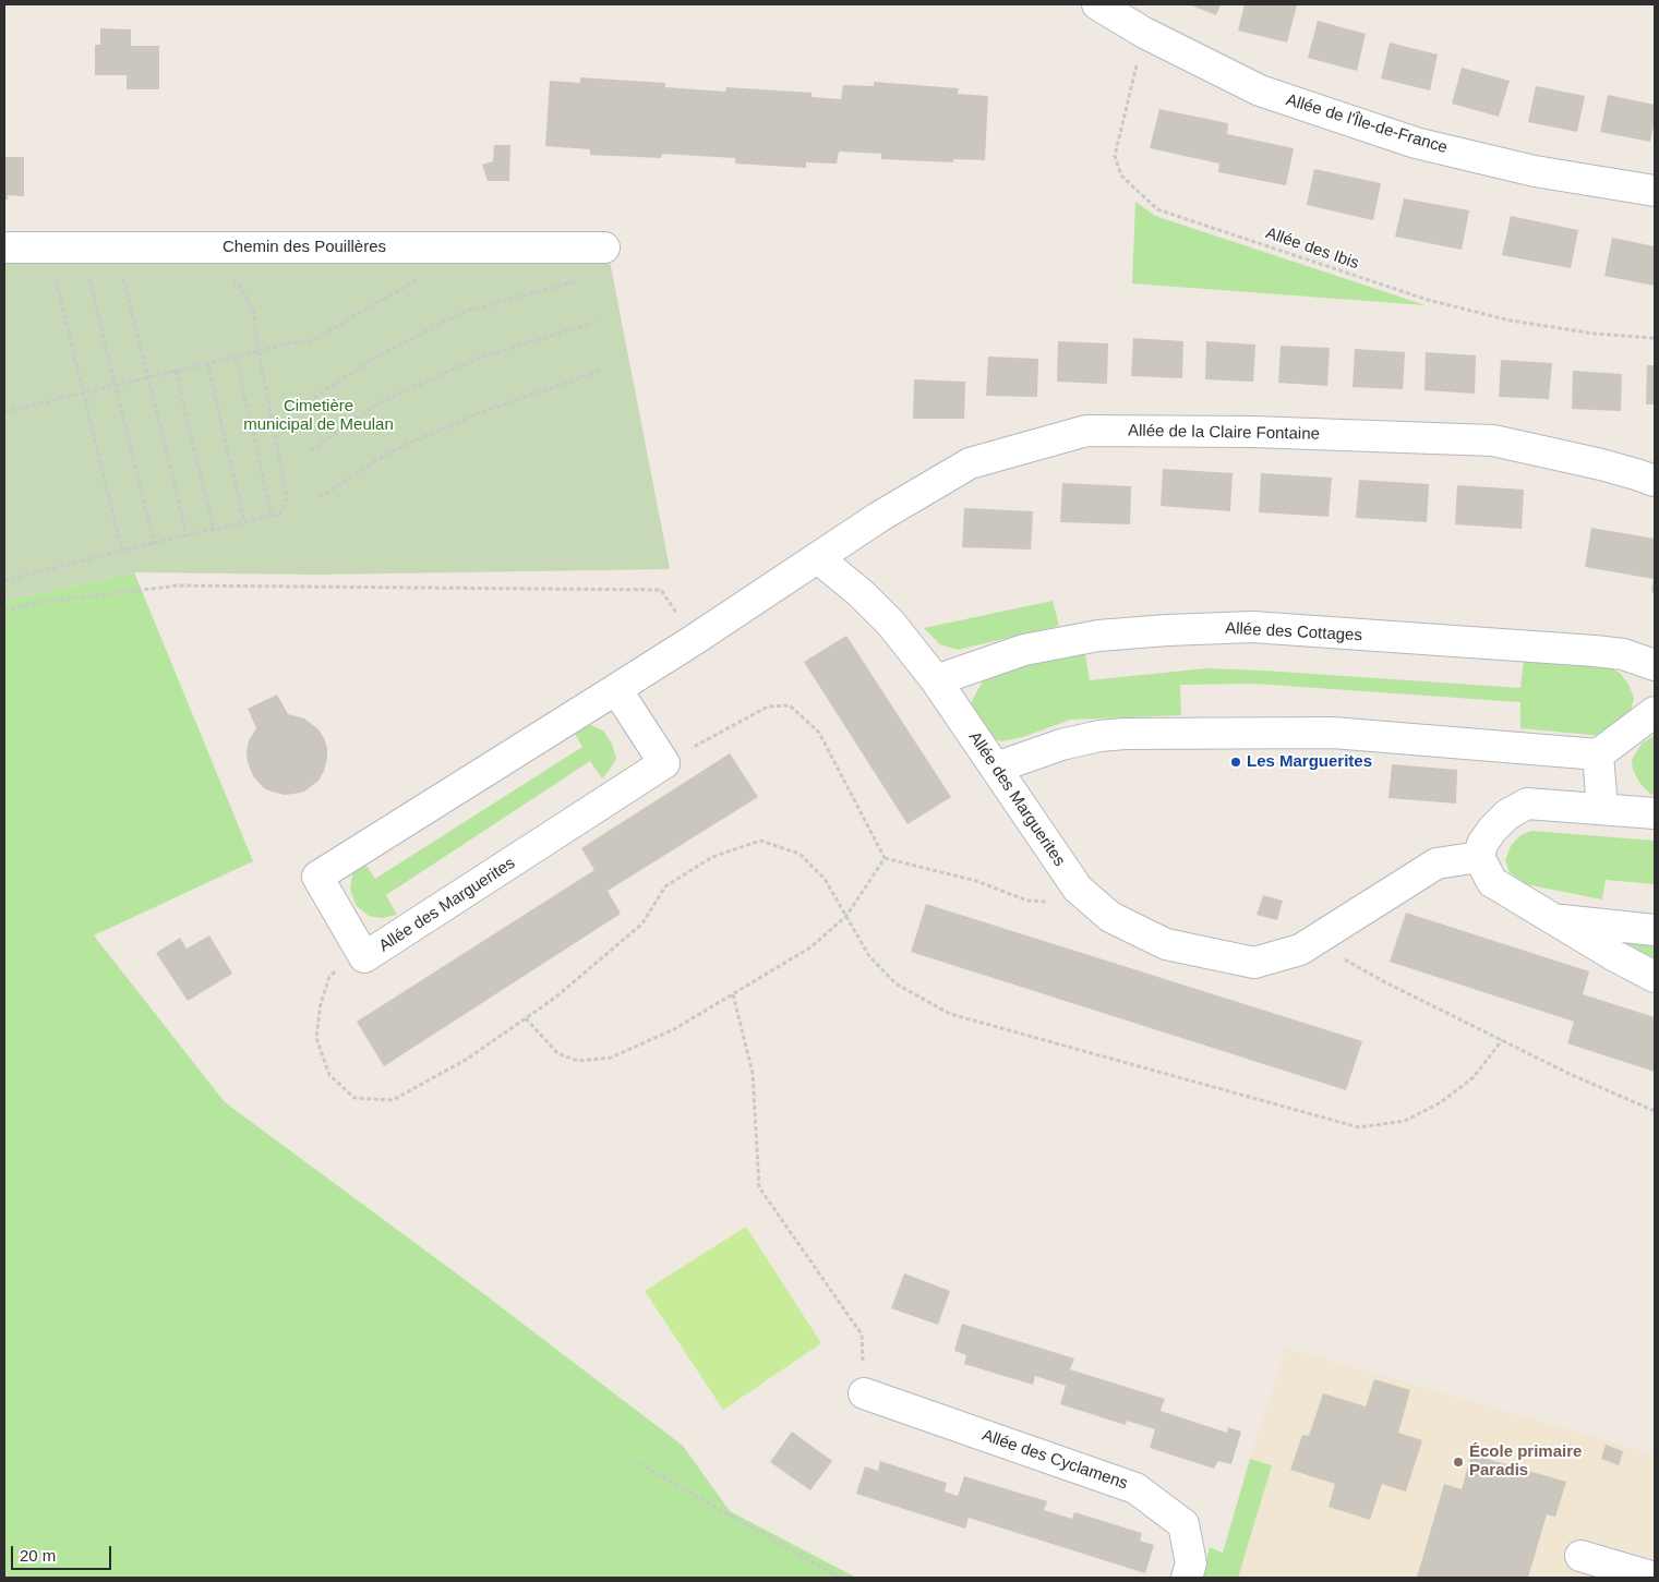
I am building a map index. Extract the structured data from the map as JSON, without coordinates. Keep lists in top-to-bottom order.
{
  "streets": {
    "street": [
      "Allée de l'Île-de-France",
      "Chemin des Pouillères",
      "Allée de la Claire Fontaine",
      "Allée des Cottages",
      "Allée des Marguerites",
      "Allée des Cyclamens"
    ],
    "path": ["Allée des Ibis"]
  },
  "crossings": [
    ["Allée de l'Île-de-France", "Allée des Ibis"],
    ["Allée de la Claire Fontaine", "Allée des Marguerites"],
    ["Allée des Cottages", "Allée des Marguerites"]
  ],
  "parks": ["Cimetière municipal de Meulan"],
  "places": ["Les Marguerites", "École primaire Paradis"],
  "scale_bar": "20 m"
}
